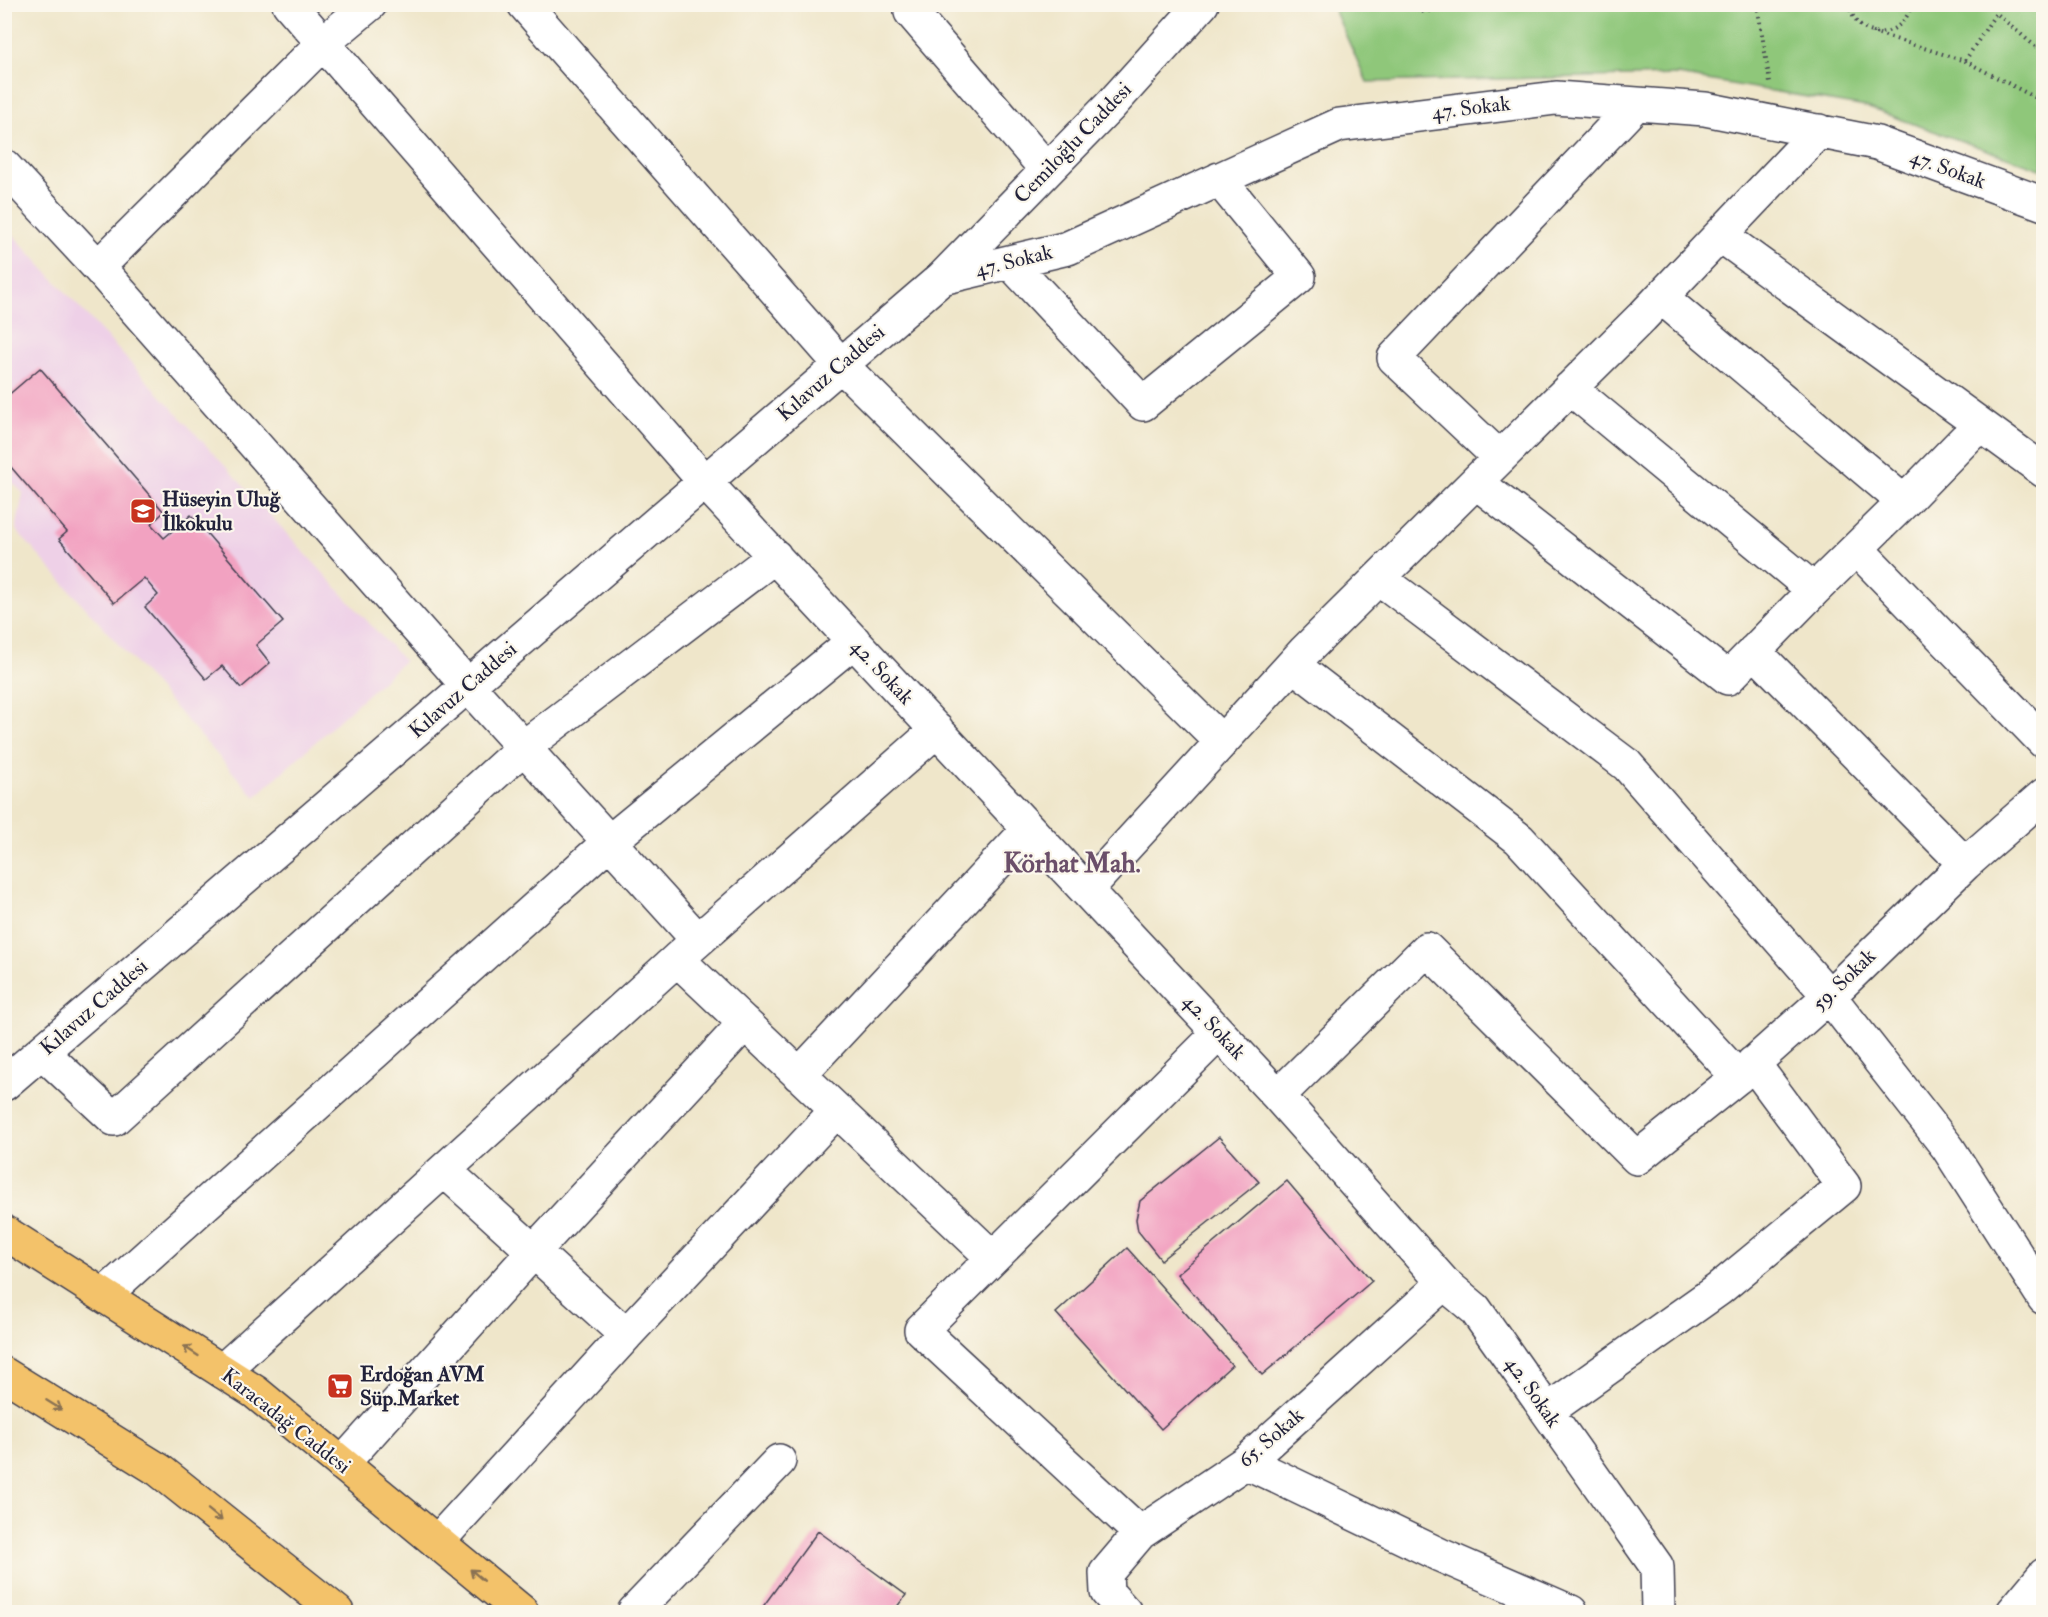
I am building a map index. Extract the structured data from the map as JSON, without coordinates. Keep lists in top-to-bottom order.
{
  "streets": {
    "highway": ["Karacadağ Caddesi"],
    "street": [
      "47. Sokak",
      "Cemiloğlu Caddesi",
      "Kılavuz Caddesi",
      "42. Sokak",
      "59. Sokak",
      "65. Sokak"
    ]
  },
  "crossings": [
    ["47. Sokak", "Cemiloğlu Caddesi"],
    ["47. Sokak", "Kılavuz Caddesi"],
    ["Cemiloğlu Caddesi", "Kılavuz Caddesi"],
    ["Kılavuz Caddesi", "42. Sokak"],
    ["42. Sokak", "59. Sokak"],
    ["42. Sokak", "65. Sokak"]
  ],
  "districts": ["Körhat Mah."],
  "places": {
    "school or university": ["Hüseyin Uluğ İlkokulu"],
    "supermarket": ["Erdoğan AVM Süp.Market"]
  }
}
